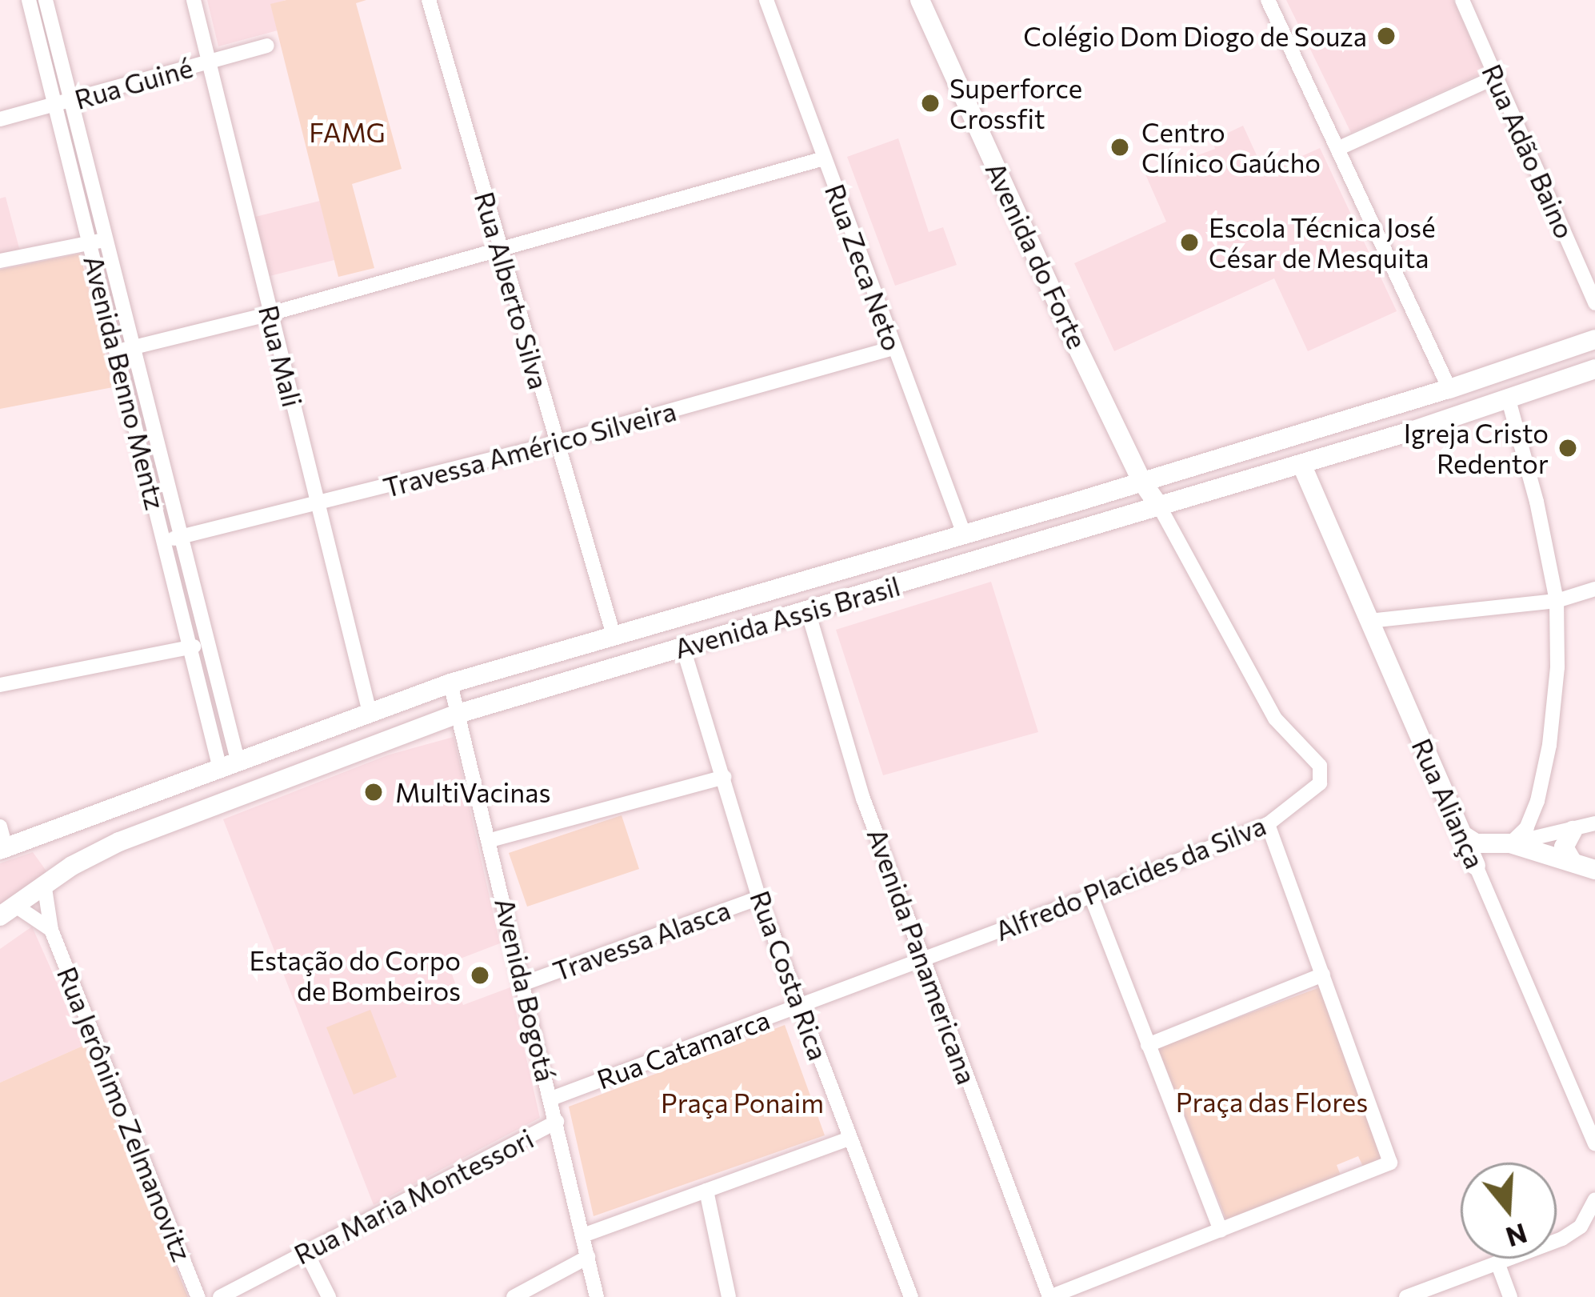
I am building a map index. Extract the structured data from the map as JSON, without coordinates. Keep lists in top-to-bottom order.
{
  "streets": {
    "main road": ["Avenida do Forte", "Avenida Assis Brasil", "Rua Aliança"],
    "street": [
      "Rua Guiné",
      "Rua Adão Baino",
      "Rua Zeca Neto",
      "Rua Alberto Silva",
      "Rua Mali",
      "Avenida Benno Mentz",
      "Travessa Américo Silveira",
      "Alfredo Placides da Silva",
      "Travessa Alasca",
      "Avenida Panamericana",
      "Rua Costa Rica",
      "Avenida Bogotá",
      "Rua Catamarca",
      "Rua Jerônimo Zelmanovitz",
      "Rua Maria Montessori"
    ]
  },
  "crossings": [
    ["Rua Guiné", "Rua Mali"],
    ["Rua Guiné", "Avenida Benno Mentz"],
    ["Avenida do Forte", "Avenida Assis Brasil"],
    ["Avenida do Forte", "Alfredo Placides da Silva"],
    ["Rua Zeca Neto", "Travessa Américo Silveira"],
    ["Rua Zeca Neto", "Avenida Assis Brasil"],
    ["Rua Alberto Silva", "Travessa Américo Silveira"],
    ["Rua Alberto Silva", "Avenida Assis Brasil"],
    ["Rua Mali", "Travessa Américo Silveira"],
    ["Rua Mali", "Avenida Assis Brasil"],
    ["Avenida Benno Mentz", "Travessa Américo Silveira"],
    ["Avenida Benno Mentz", "Avenida Assis Brasil"],
    ["Avenida Assis Brasil", "Rua Aliança"],
    ["Avenida Assis Brasil", "Alfredo Placides da Silva"],
    ["Avenida Assis Brasil", "Avenida Panamericana"],
    ["Avenida Assis Brasil", "Rua Costa Rica"],
    ["Avenida Assis Brasil", "Avenida Bogotá"],
    ["Avenida Assis Brasil", "Rua Jerônimo Zelmanovitz"],
    ["Alfredo Placides da Silva", "Avenida Panamericana"],
    ["Alfredo Placides da Silva", "Rua Catamarca"],
    ["Travessa Alasca", "Rua Costa Rica"],
    ["Travessa Alasca", "Avenida Bogotá"],
    ["Avenida Panamericana", "Rua Catamarca"],
    ["Rua Costa Rica", "Rua Catamarca"],
    ["Avenida Bogotá", "Rua Catamarca"],
    ["Avenida Bogotá", "Rua Maria Montessori"]
  ],
  "parks": ["FAMG", "Praça das Flores", "Praça Ponaim"],
  "places": [
    "Colégio Dom Diogo de Souza",
    "Superforce Crossfit",
    "Centro Clínico Gaúcho",
    "Escola Técnica José César de Mesquita",
    "Igreja Cristo Redentor",
    "MultiVacinas",
    "Estação do Corpo de Bombeiros"
  ],
  "north": "bottom"
}
